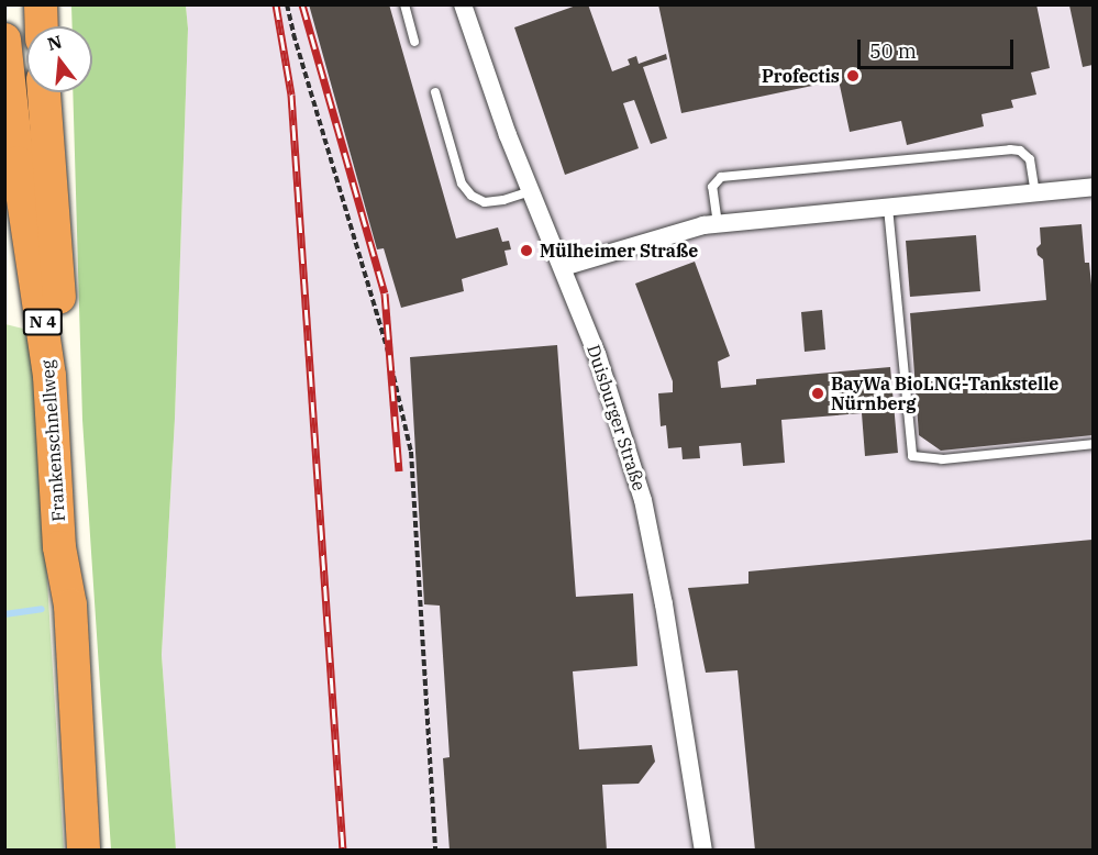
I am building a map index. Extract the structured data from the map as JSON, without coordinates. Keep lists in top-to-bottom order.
{
  "streets": {
    "highway": ["N 4", "Frankenschnellweg"],
    "street": ["Duisburger Straße"]
  },
  "places": ["Profectis", "Mülheimer Straße", "BayWa BioLNG-Tankstelle Nürnberg"],
  "scale_bar": "50 m",
  "north": "top"
}
